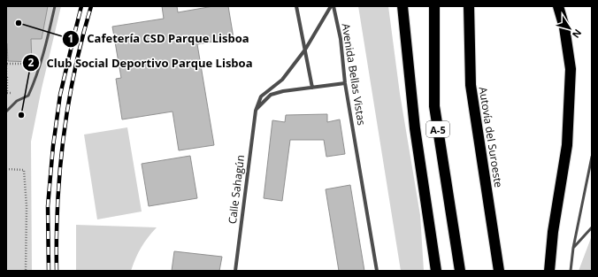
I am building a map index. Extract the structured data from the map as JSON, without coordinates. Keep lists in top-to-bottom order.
{
  "streets": {
    "highway": ["A-5", "Autovía del Suroeste"],
    "street": ["Avenida Bellas Vistas", "Calle Sahagún"]
  },
  "crossings": [
    ["Avenida Bellas Vistas", "Calle Sahagún"]
  ],
  "places": ["Cafetería CSD Parque Lisboa", "Club Social Deportivo Parque Lisboa"],
  "north": "bottom right"
}
